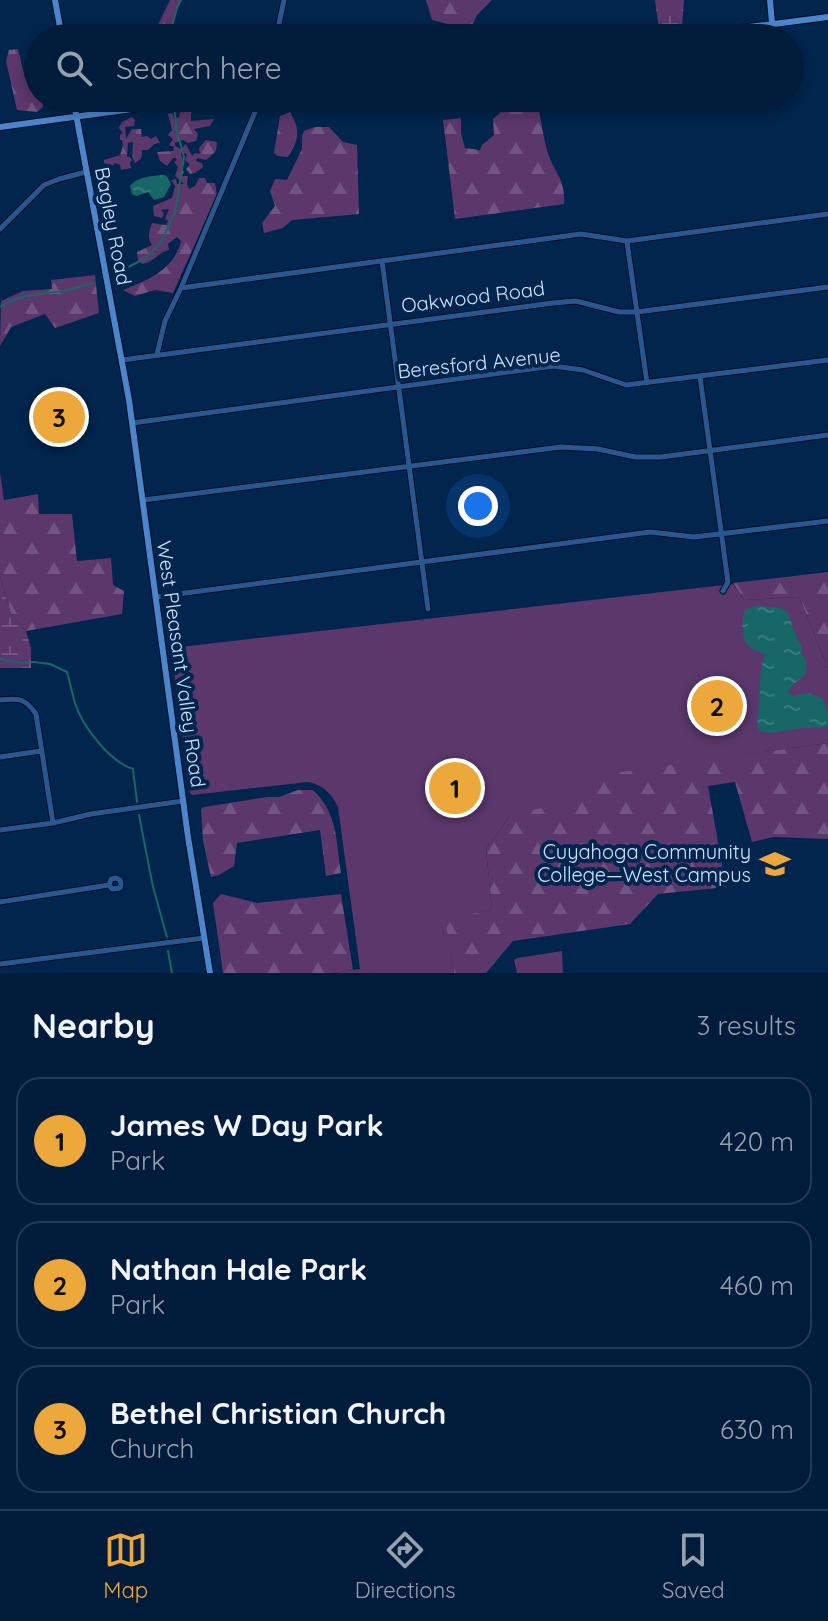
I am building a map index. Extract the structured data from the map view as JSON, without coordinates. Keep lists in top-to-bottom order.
{
  "streets": {
    "main road": ["Bagley Road", "West Pleasant Valley Road"],
    "street": ["Oakwood Road", "Beresford Avenue"]
  },
  "crossings": [
    ["Bagley Road", "Oakwood Road"],
    ["Bagley Road", "West Pleasant Valley Road"],
    ["Oakwood Road", "West Pleasant Valley Road"],
    ["Beresford Avenue", "West Pleasant Valley Road"]
  ],
  "places": {
    "school or university": ["Cuyahoga Community College—West Campus"]
  },
  "page": {
    "search": "Search here",
    "pins": ["3", "2", "1"],
    "heading": ["Nearby", "3 results"],
    "list": [
      {
        "mark": "1",
        "name": "James W Day Park",
        "note": "Park",
        "value": "420 m"
      },
      {
        "mark": "2",
        "name": "Nathan Hale Park",
        "note": "Park",
        "value": "460 m"
      },
      {
        "mark": "3",
        "name": "Bethel Christian Church",
        "note": "Church",
        "value": "630 m"
      }
    ],
    "nav": ["Map", "Directions", "Saved"]
  }
}
